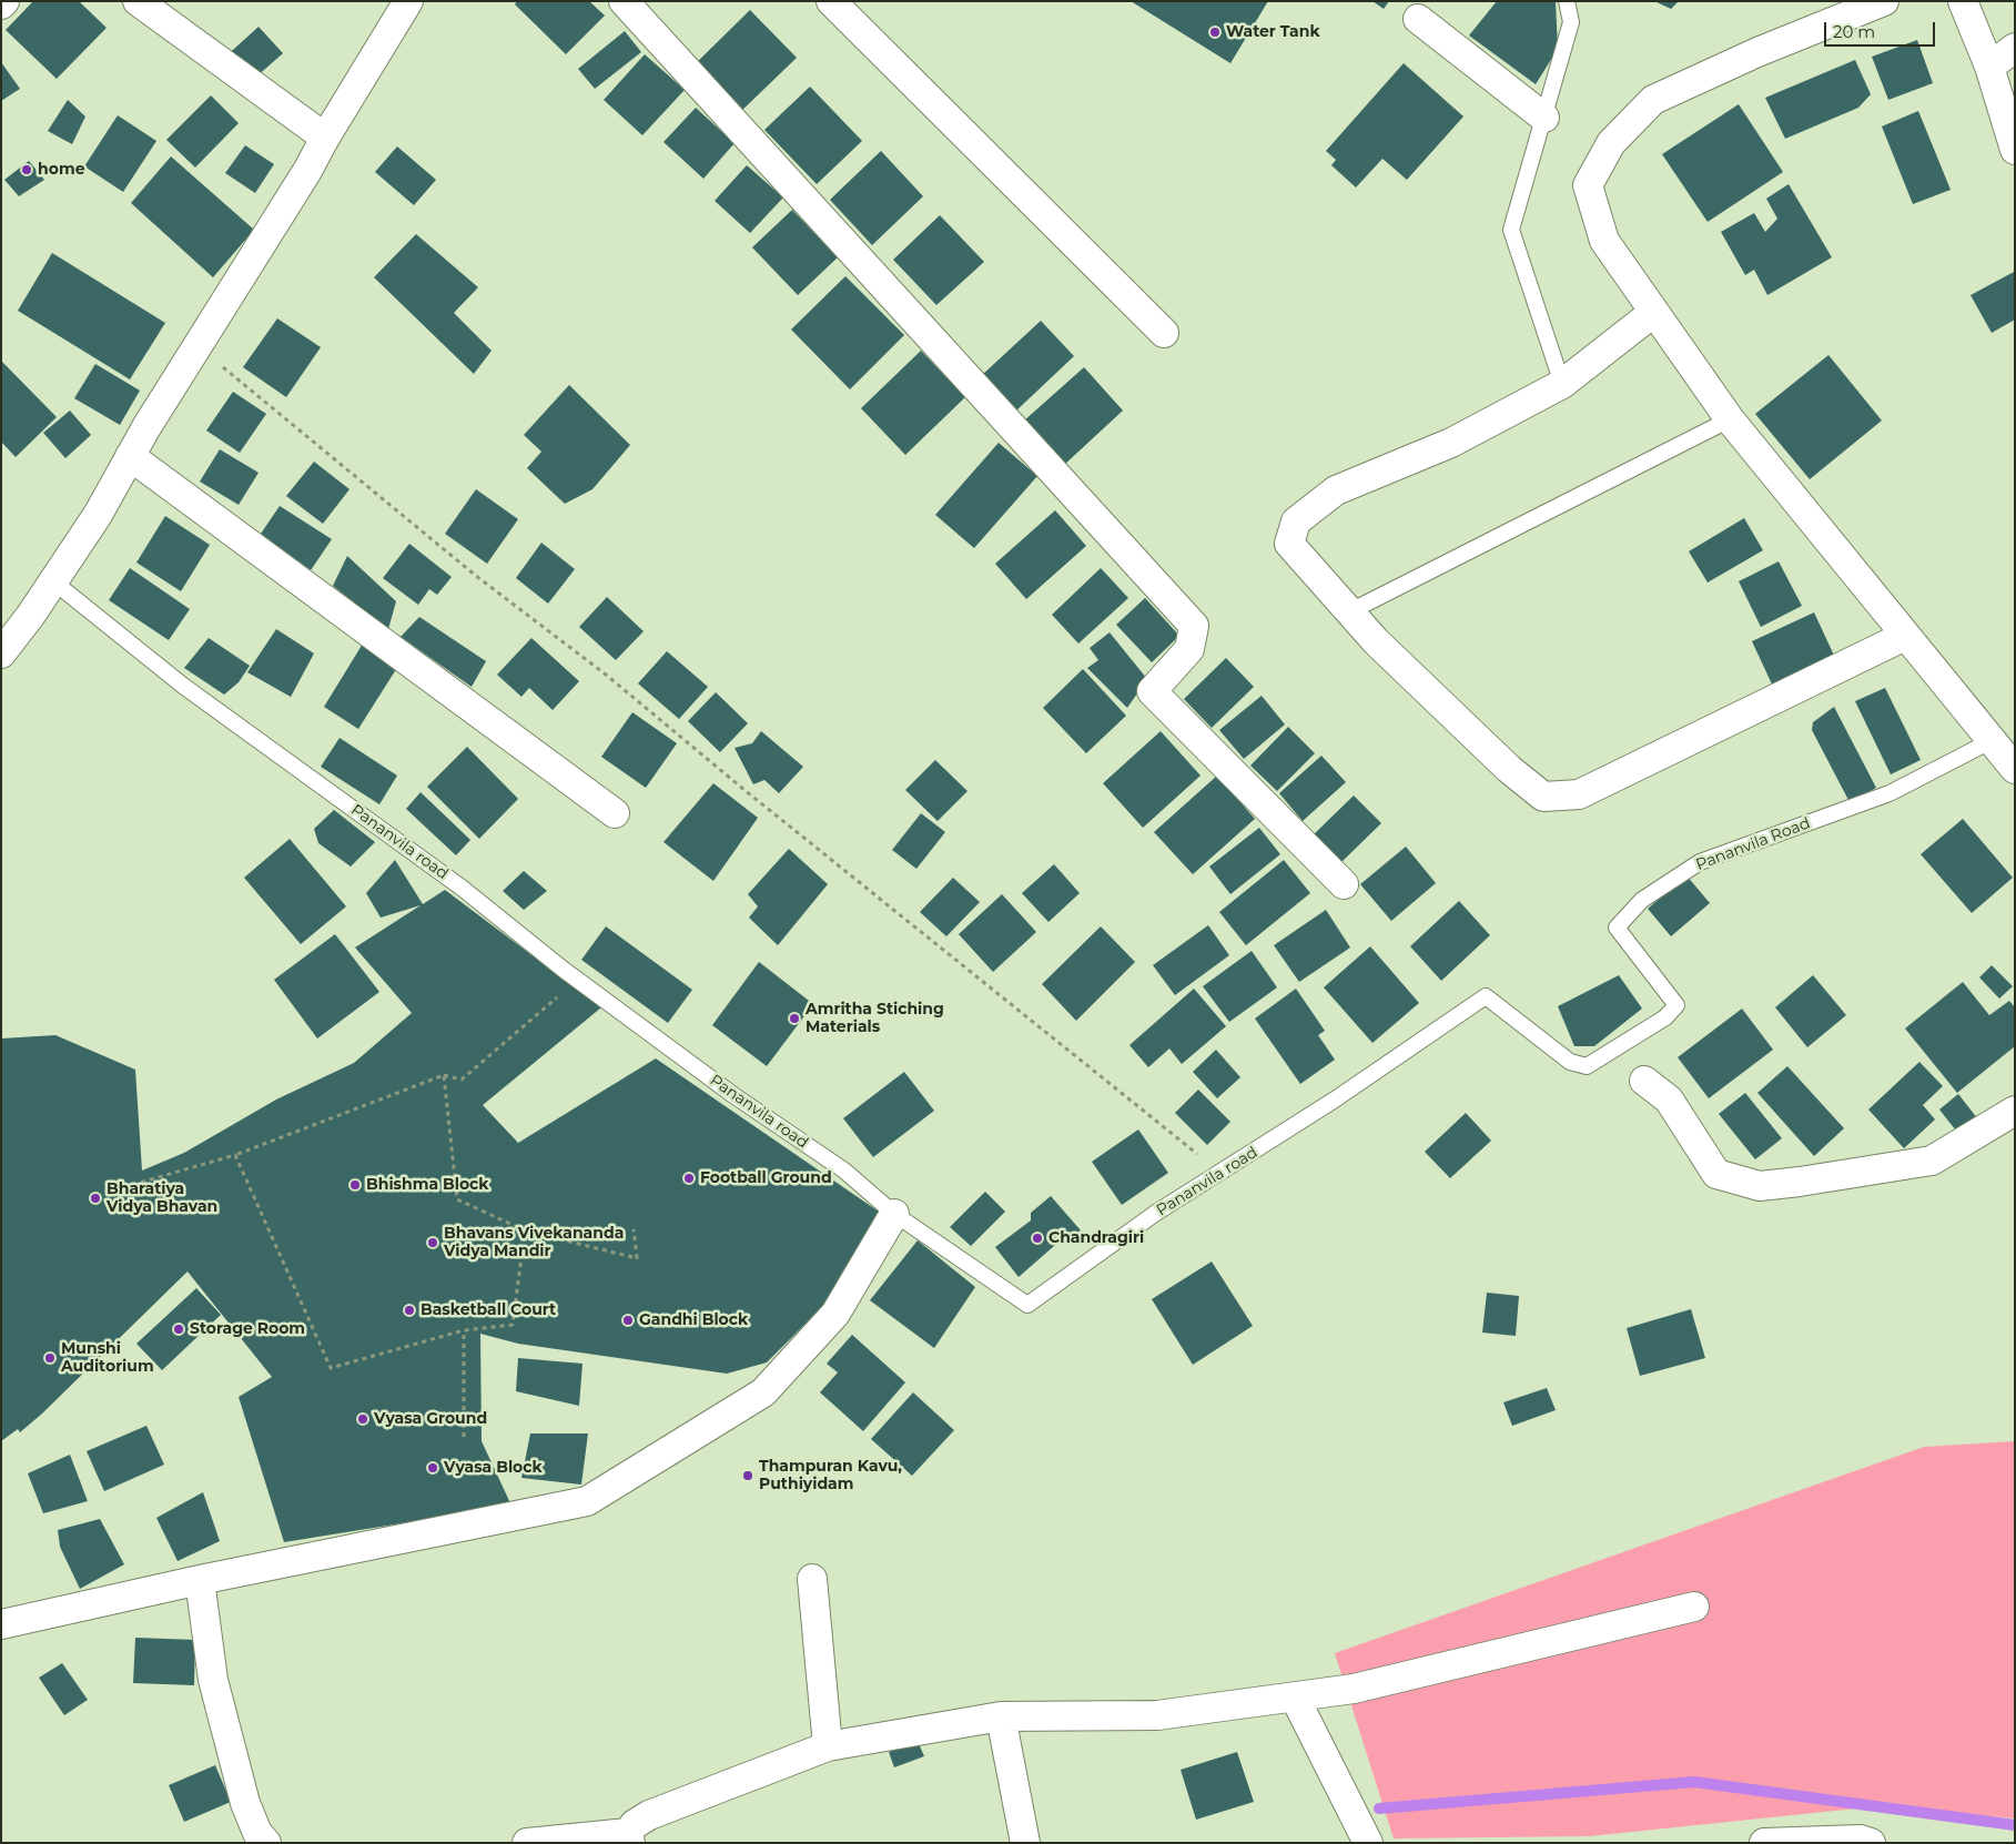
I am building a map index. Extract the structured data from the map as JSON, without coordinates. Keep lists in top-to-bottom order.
{
  "streets": {
    "lane": ["Pananvila road", "Pananvila Road"]
  },
  "crossings": [
    ["Pananvila road", "Pananvila Road"]
  ],
  "places": [
    "Water Tank",
    "home",
    "Amritha Stiching Materials",
    "Football Ground",
    "Bhishma Block",
    "Bharatiya Vidya Bhavan",
    "Chandragiri",
    "Bhavans Vivekananda Vidya Mandir",
    "Basketball Court",
    "Gandhi Block",
    "Storage Room",
    "Munshi Auditorium",
    "Vyasa Ground",
    "Vyasa Block",
    "Thampuran Kavu, Puthiyidam"
  ],
  "scale_bar": "20 m"
}
